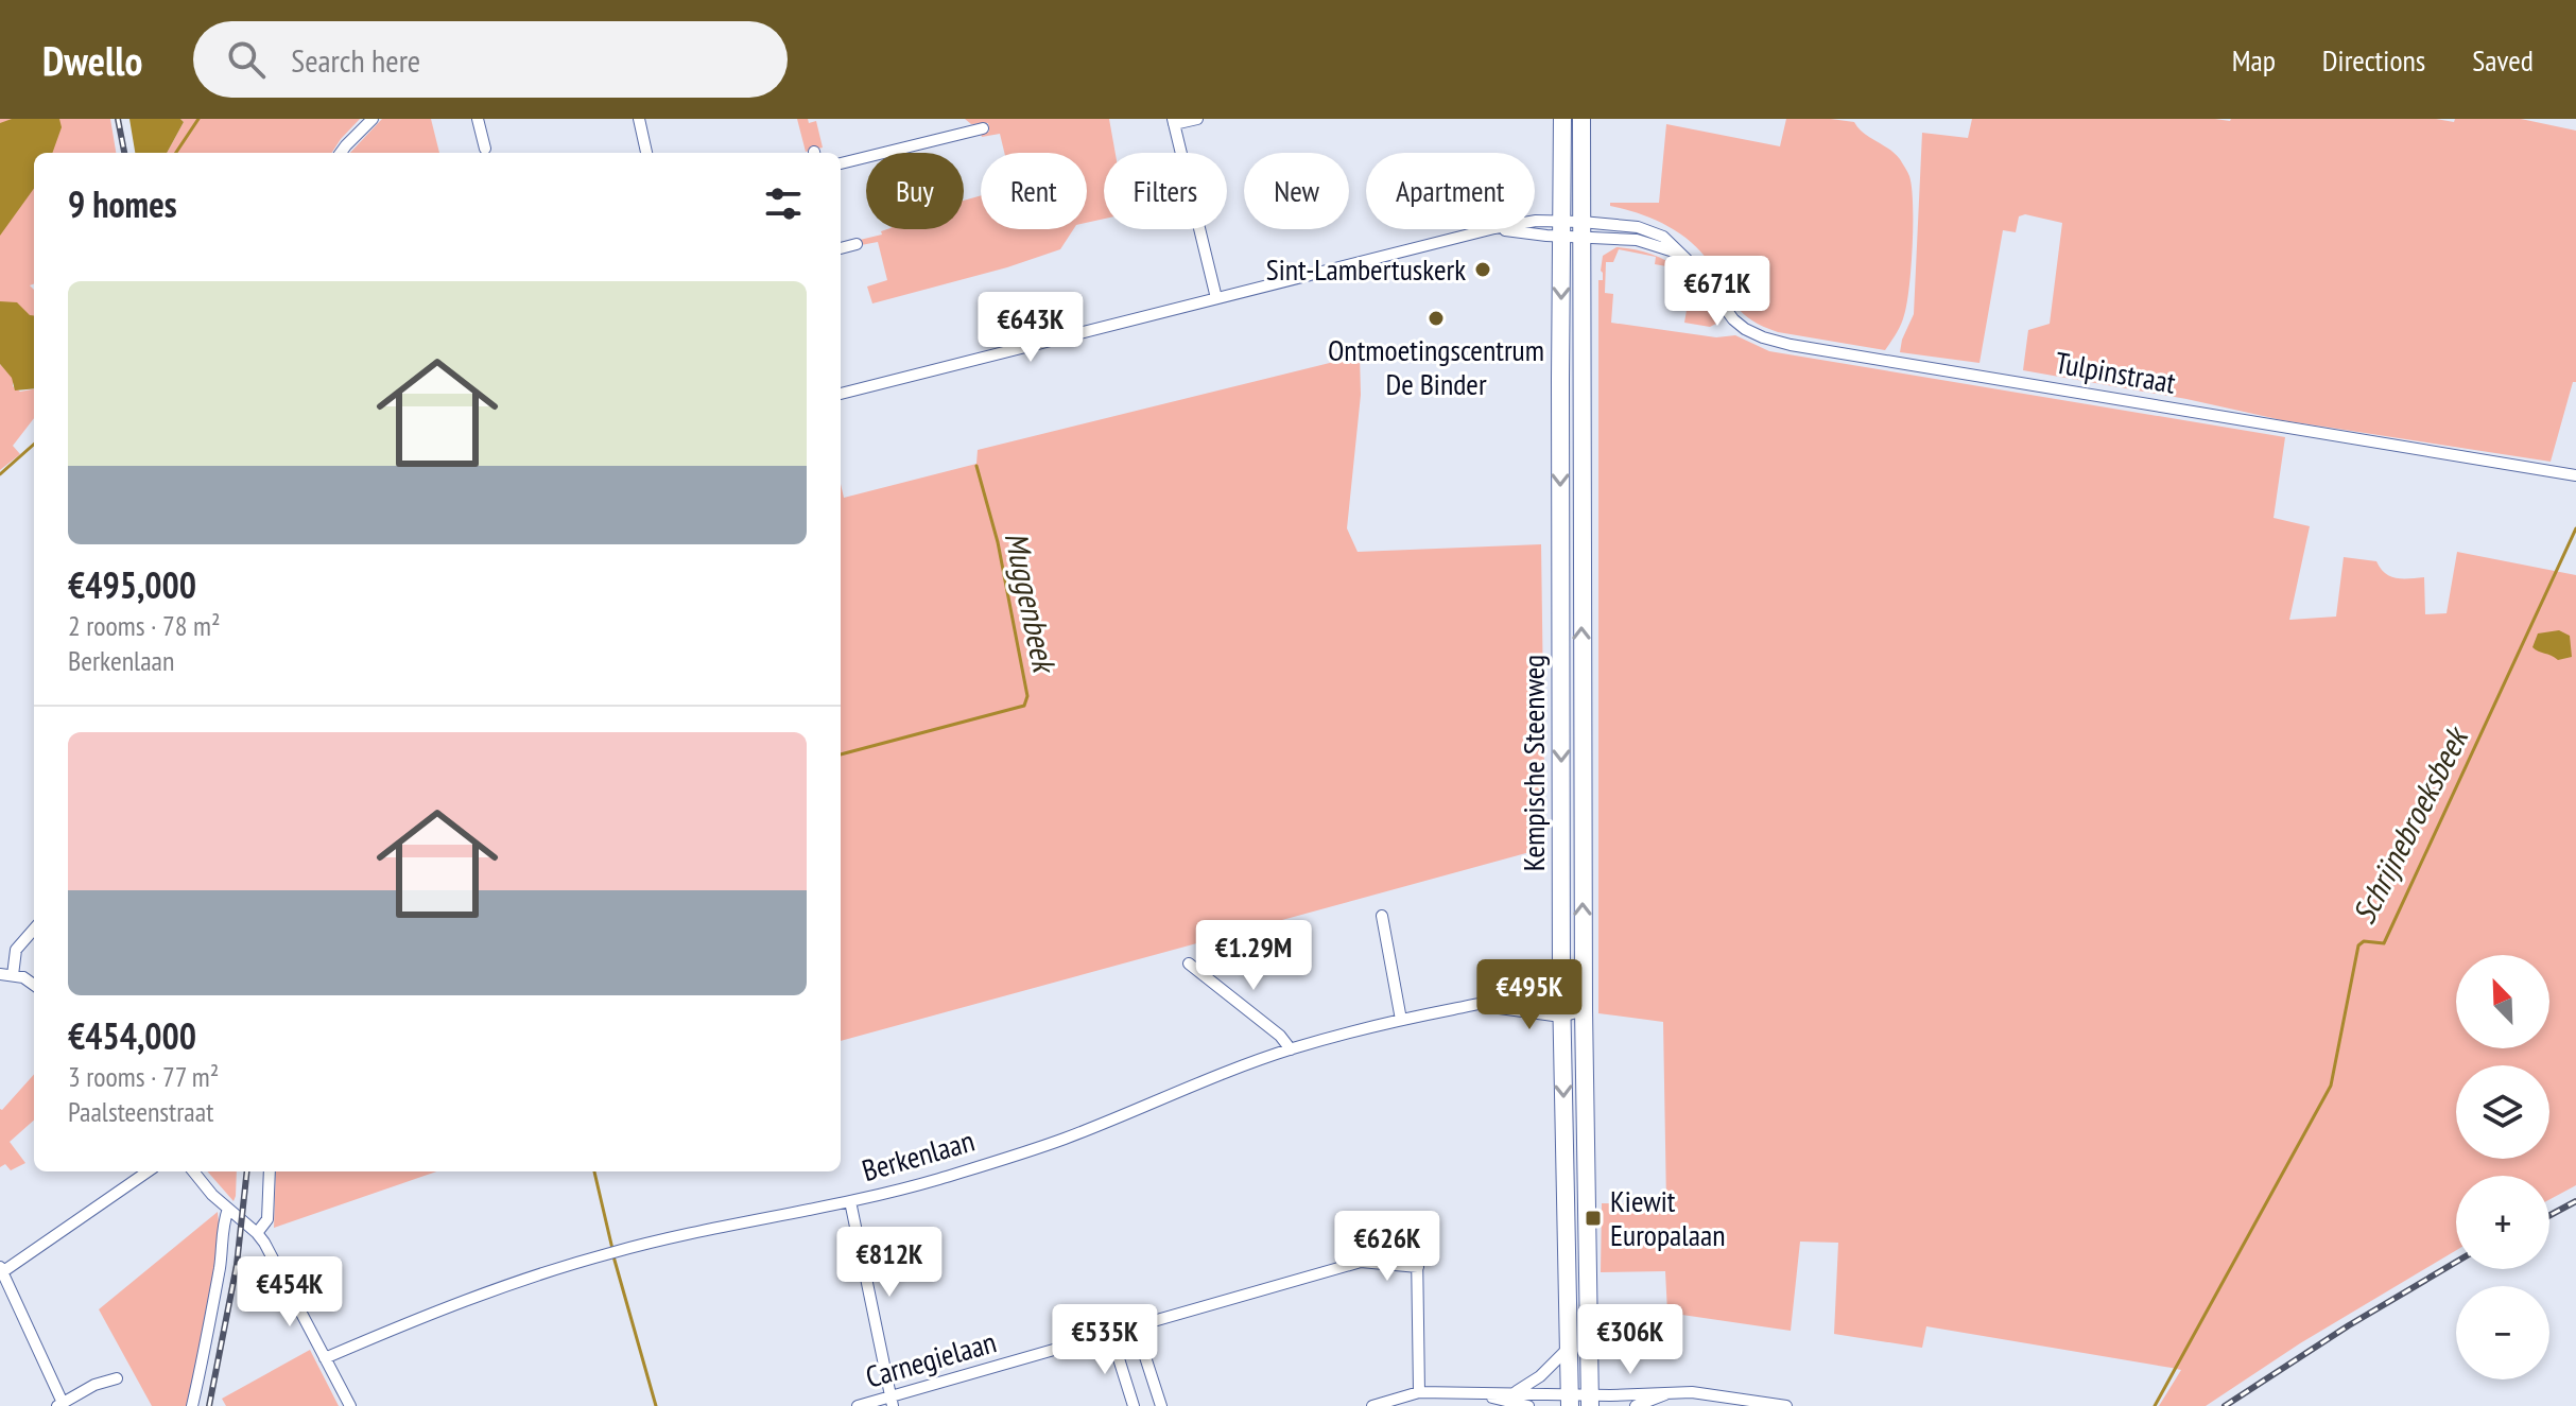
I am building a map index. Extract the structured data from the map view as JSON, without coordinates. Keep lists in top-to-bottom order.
{
  "streets": {
    "main road": ["Kempische Steenweg"],
    "street": ["Tulpinstraat", "Berkenlaan", "Carnegielaan"]
  },
  "crossings": [
    ["Tulpinstraat", "Kempische Steenweg"],
    ["Kempische Steenweg", "Berkenlaan"]
  ],
  "water": ["Muggenbeek", "Schrijnebroeksbeek"],
  "places": {
    "other": ["Sint-Lambertuskerk", "Ontmoetingscentrum De Binder"],
    "transit": ["Kiewit Europalaan"]
  },
  "north": "top left",
  "page": {
    "header": "Dwello",
    "search": "Search here",
    "nav": ["Map", "Directions", "Saved"],
    "chip": [
      "Buy",
      "Rent",
      "Filters",
      "New",
      "Apartment"
    ],
    "heading": "9 homes",
    "list": [
      {
        "name": "€495,000",
        "note": "2 rooms · 78 m² · Berkenlaan"
      },
      {
        "name": "€454,000",
        "note": "3 rooms · 77 m² · Paalsteenstraat"
      }
    ],
    "price": [
      "€671K",
      "€643K",
      "€1.29M",
      "€495K",
      "€626K",
      "€812K",
      "€454K",
      "€535K",
      "€306K"
    ],
    "map_buttons": ["+", "−"]
  }
}
